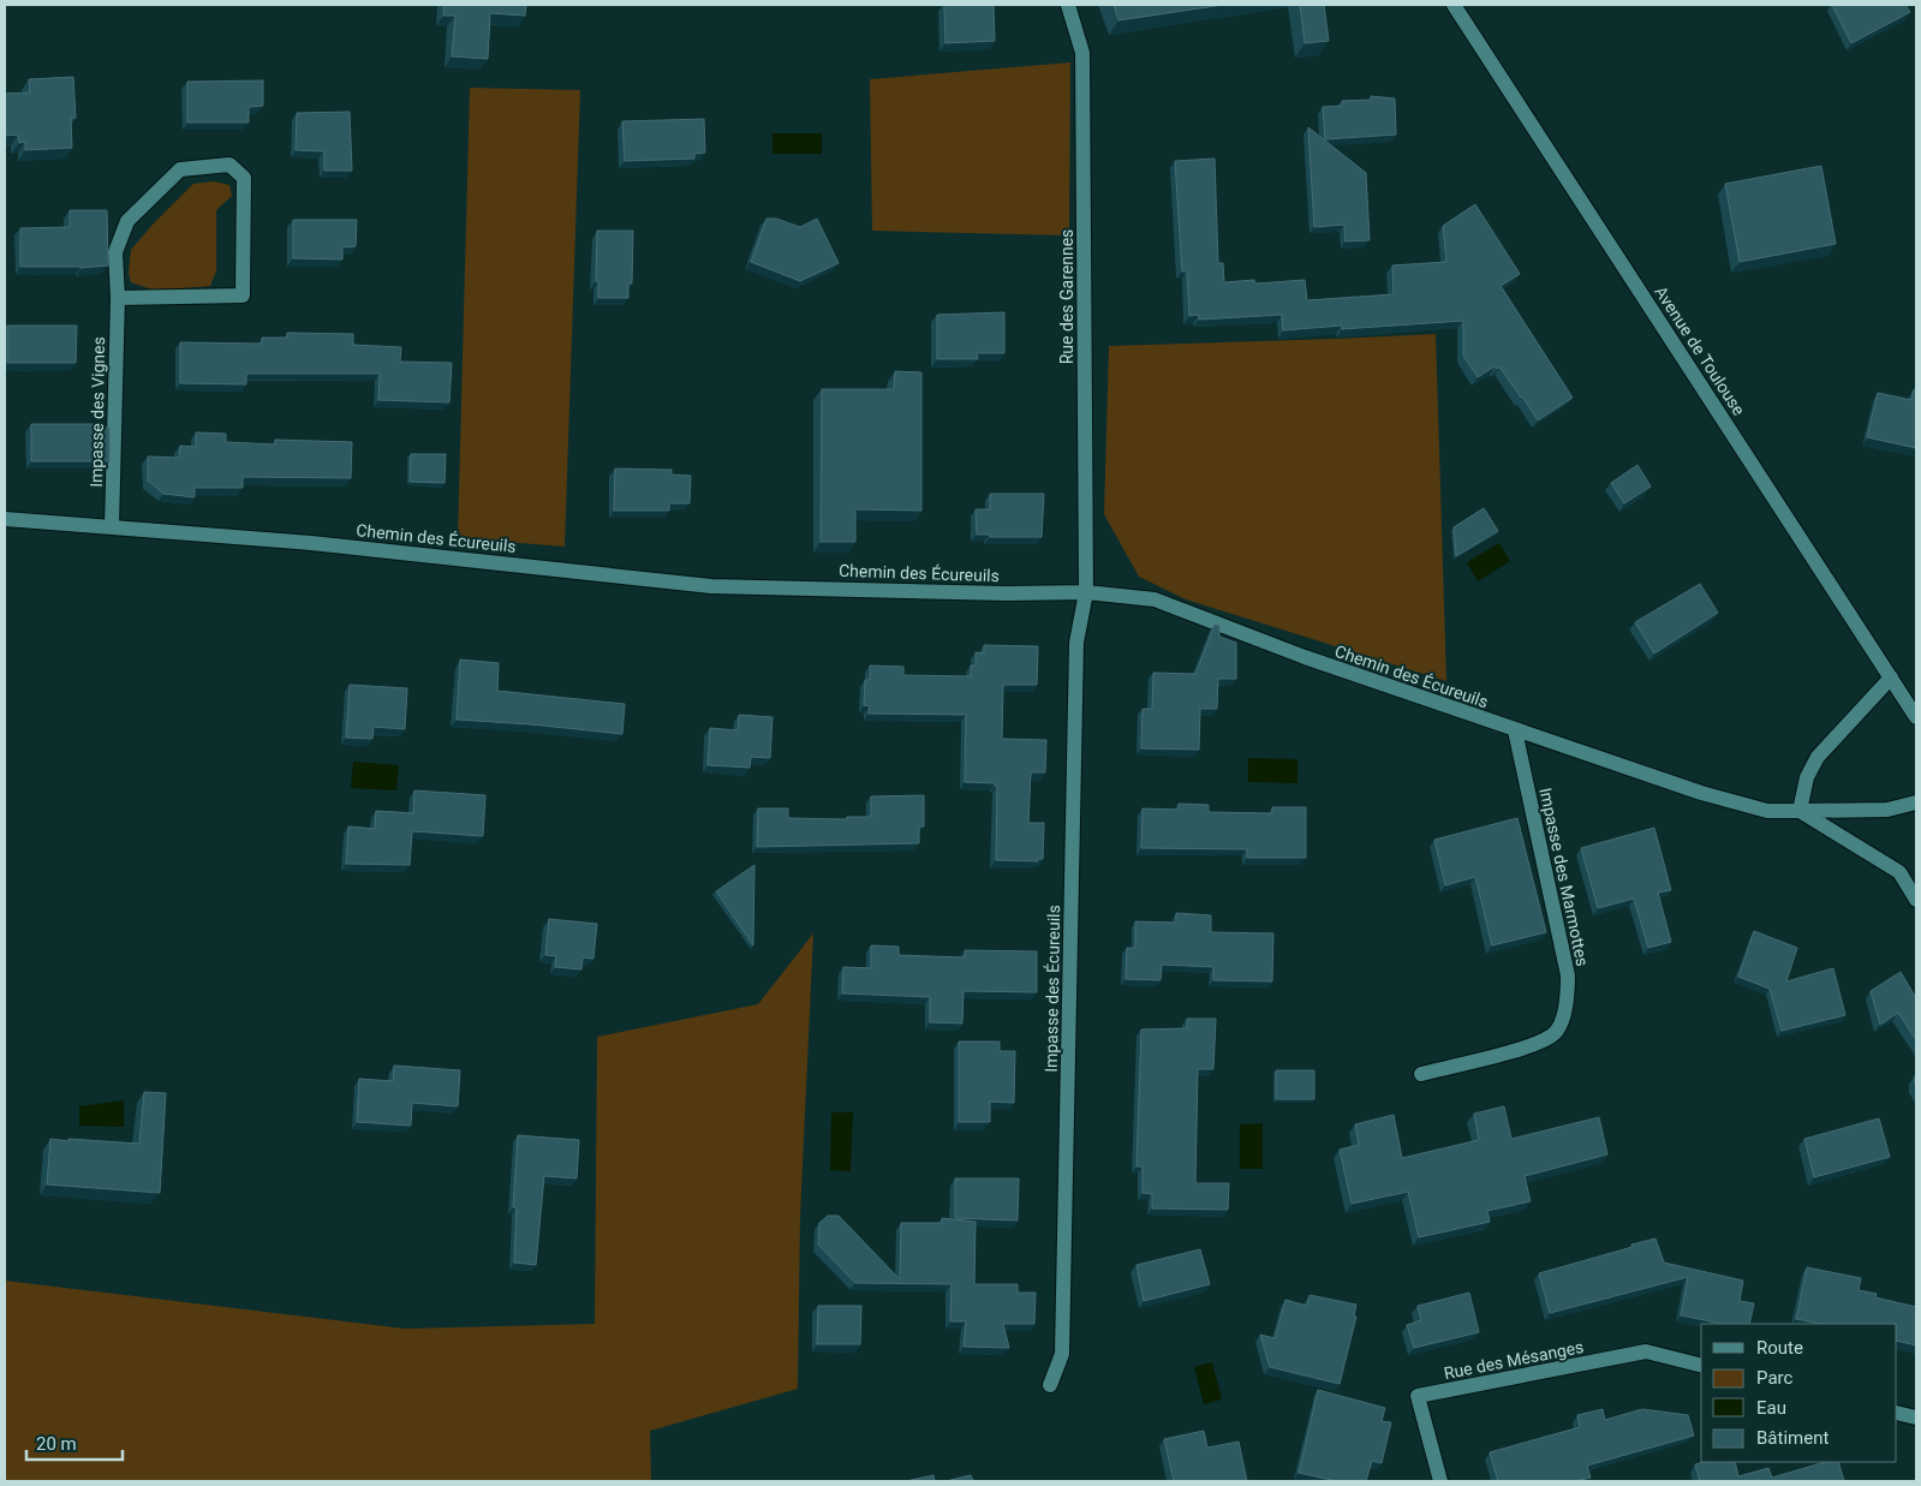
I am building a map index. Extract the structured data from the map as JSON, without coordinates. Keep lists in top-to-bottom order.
{
  "streets": {
    "street": [
      "Rue des Garennes",
      "Avenue de Toulouse",
      "Impasse des Vignes",
      "Chemin des Écureuils",
      "Impasse des Marmottes",
      "Impasse des Écureuils",
      "Rue des Mésanges"
    ]
  },
  "crossings": [
    ["Rue des Garennes", "Chemin des Écureuils"],
    ["Rue des Garennes", "Impasse des Écureuils"],
    ["Impasse des Vignes", "Chemin des Écureuils"],
    ["Chemin des Écureuils", "Impasse des Marmottes"],
    ["Chemin des Écureuils", "Impasse des Écureuils"]
  ],
  "legend": [
    "Route",
    "Parc",
    "Eau",
    "Bâtiment"
  ],
  "scale_bar": "20 m"
}
